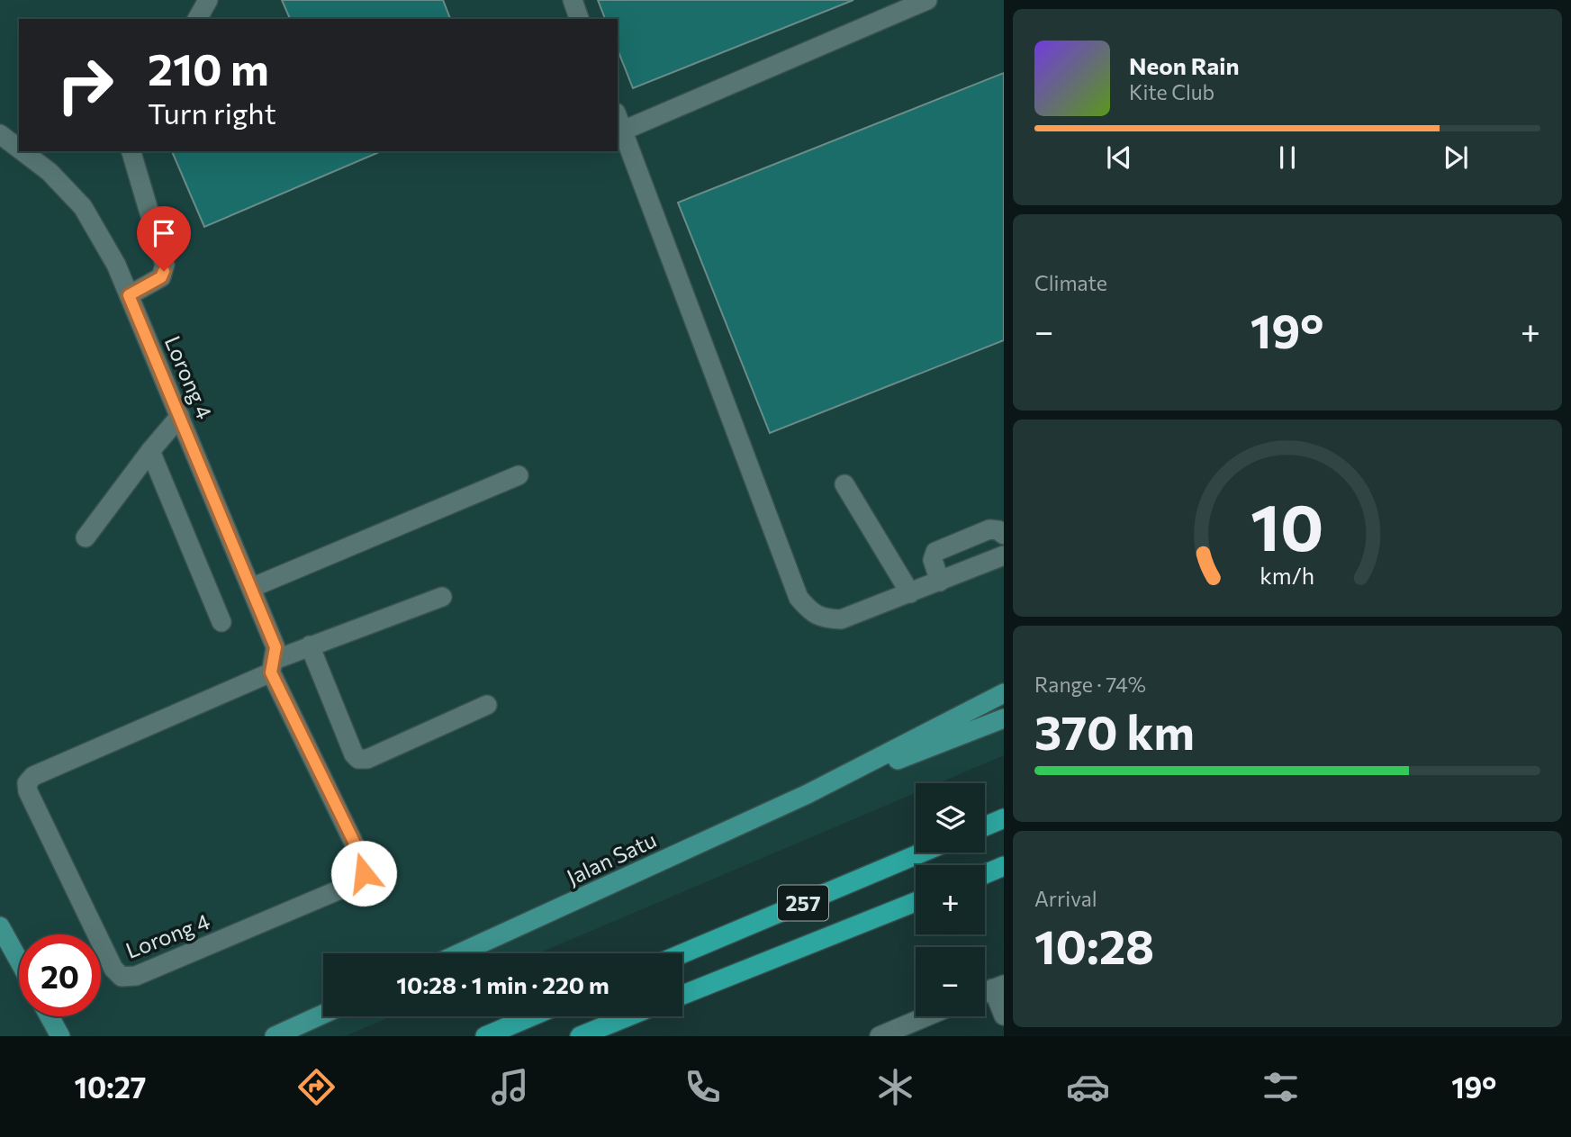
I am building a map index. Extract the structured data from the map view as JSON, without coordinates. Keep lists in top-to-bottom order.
{
  "streets": {
    "highway": ["257"],
    "main road": ["Jalan Satu"],
    "street": ["Lorong 4"]
  },
  "page": {
    "turn": ["210 m", "Turn right"],
    "song": ["Neon Rain", "Kite Club"],
    "tile": [
      "Climate",
      ["Range · 74%", "370 km"],
      ["Arrival", "10:28"]
    ],
    "heat": ["−", "19°", "+"],
    "map_buttons": ["+", "−"],
    "limit": "20",
    "trip": "10:28 · 1 min · 220 m",
    "tabs": ["10:27", "19°"],
    "gauge": ["10", "km/h"]
  }
}
